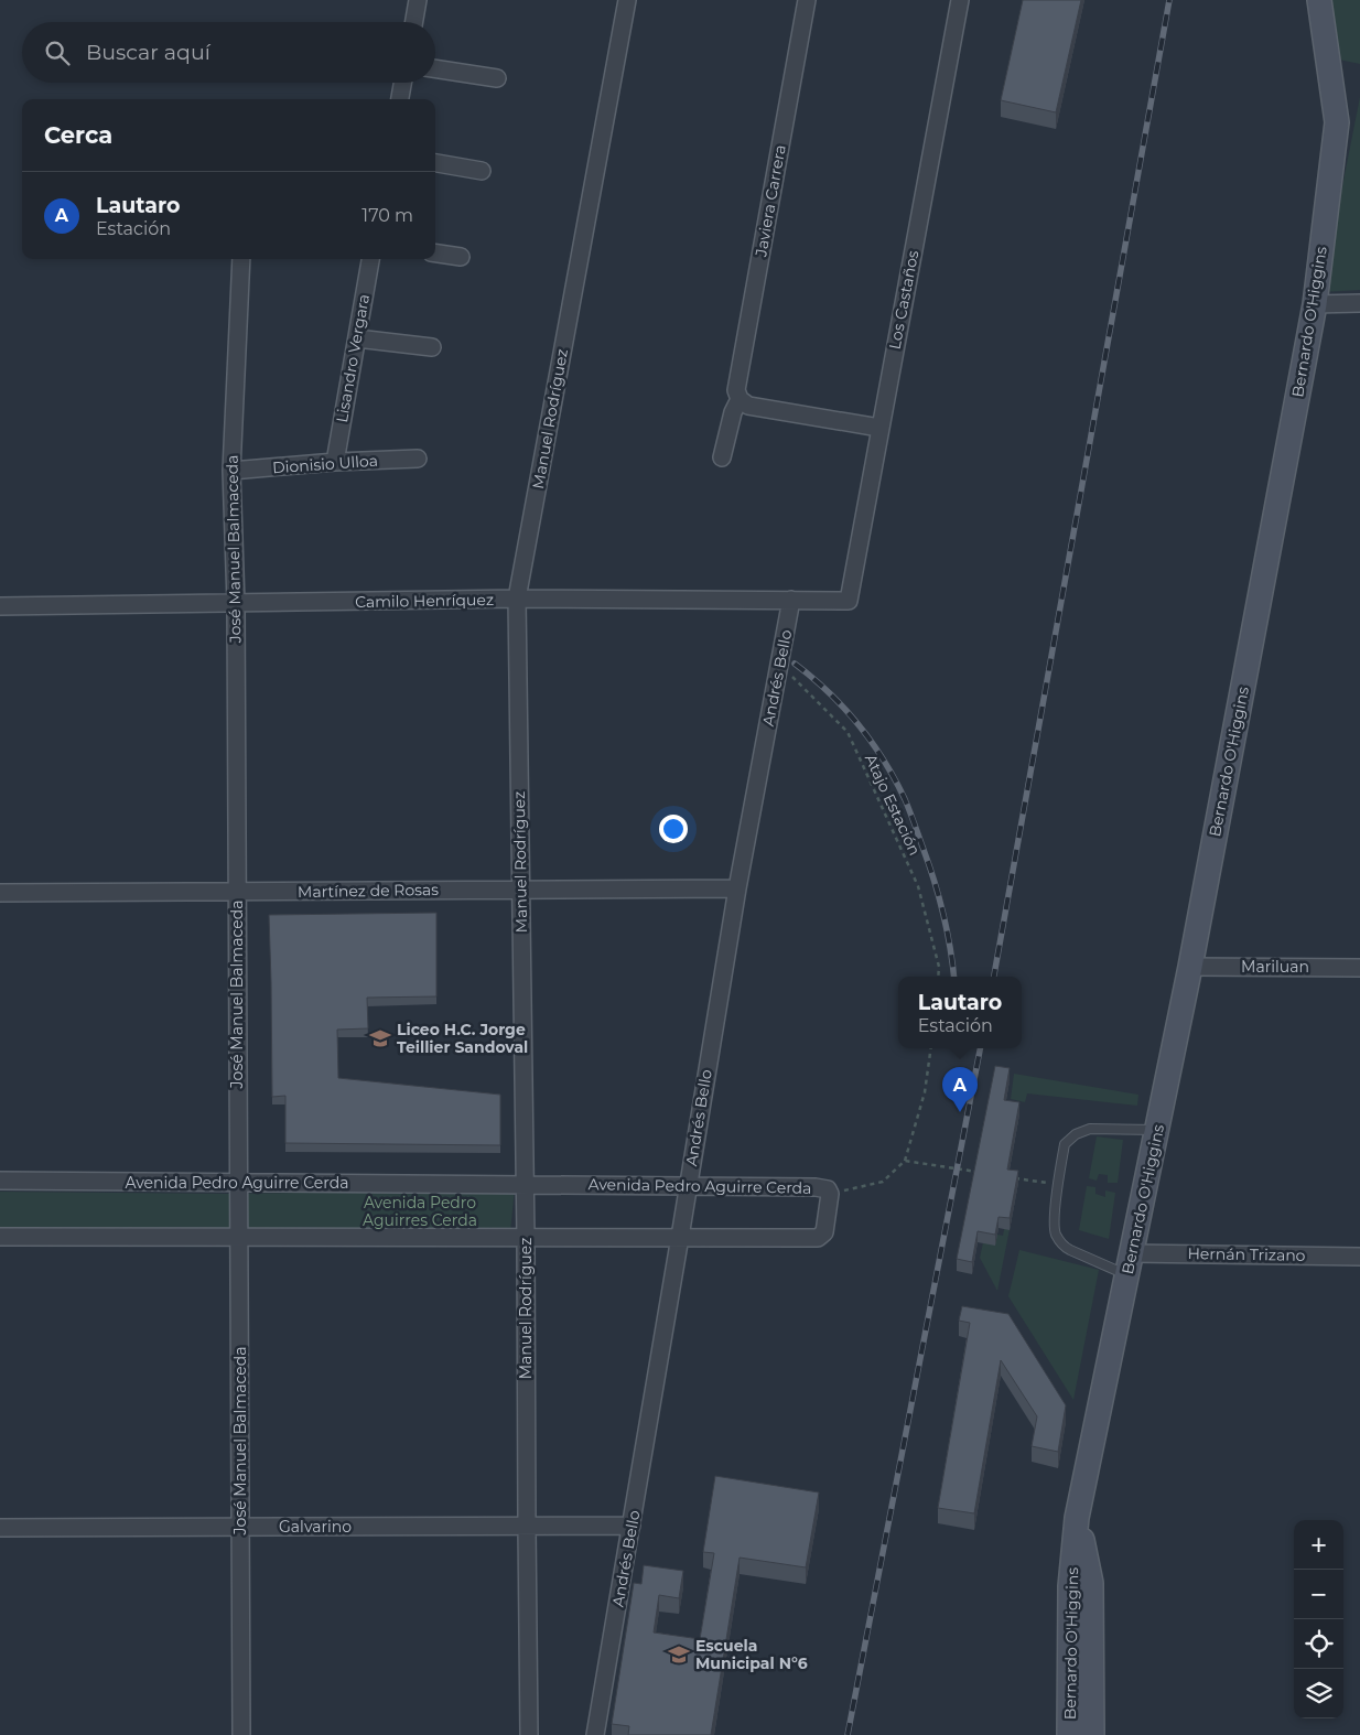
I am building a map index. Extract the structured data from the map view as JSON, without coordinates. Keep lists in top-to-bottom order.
{
  "streets": {
    "main road": ["Bernardo O'Higgins"],
    "street": [
      "Javiera Carrera",
      "Los Castaños",
      "Lisandro Vergara",
      "Manuel Rodríguez",
      "Dionisio Ulloa",
      "José Manuel Balmaceda",
      "Camilo Henríquez",
      "Andrés Bello",
      "Martínez de Rosas",
      "Mariluan",
      "Avenida Pedro Aguirre Cerda",
      "Hernán Trizano",
      "Galvarino"
    ],
    "path": ["Atajo Estación"]
  },
  "crossings": [
    ["Los Castaños", "Camilo Henríquez"],
    ["Bernardo O'Higgins", "Mariluan"],
    ["Bernardo O'Higgins", "Hernán Trizano"],
    ["Lisandro Vergara", "Dionisio Ulloa"],
    ["Manuel Rodríguez", "Camilo Henríquez"],
    ["Manuel Rodríguez", "Martínez de Rosas"],
    ["Manuel Rodríguez", "Avenida Pedro Aguirre Cerda"],
    ["Manuel Rodríguez", "Galvarino"],
    ["Dionisio Ulloa", "José Manuel Balmaceda"],
    ["José Manuel Balmaceda", "Camilo Henríquez"],
    ["José Manuel Balmaceda", "Martínez de Rosas"],
    ["José Manuel Balmaceda", "Avenida Pedro Aguirre Cerda"],
    ["José Manuel Balmaceda", "Galvarino"],
    ["Camilo Henríquez", "Andrés Bello"],
    ["Andrés Bello", "Atajo Estación"],
    ["Andrés Bello", "Martínez de Rosas"],
    ["Andrés Bello", "Avenida Pedro Aguirre Cerda"],
    ["Andrés Bello", "Galvarino"]
  ],
  "parks": ["Avenida Pedro Aguirres Cerda"],
  "places": {
    "school or university": ["Liceo H.C. Jorge Teillier Sandoval", "Escuela Municipal N°6"]
  },
  "page": {
    "search": "Buscar aquí",
    "heading": "Cerca",
    "list": [
      {
        "mark": "A",
        "name": "Lautaro",
        "note": "Estación",
        "value": "170 m"
      }
    ],
    "popup": ["Lautaro", "Estación"],
    "pins": "A",
    "map_buttons": ["+", "−"]
  }
}
